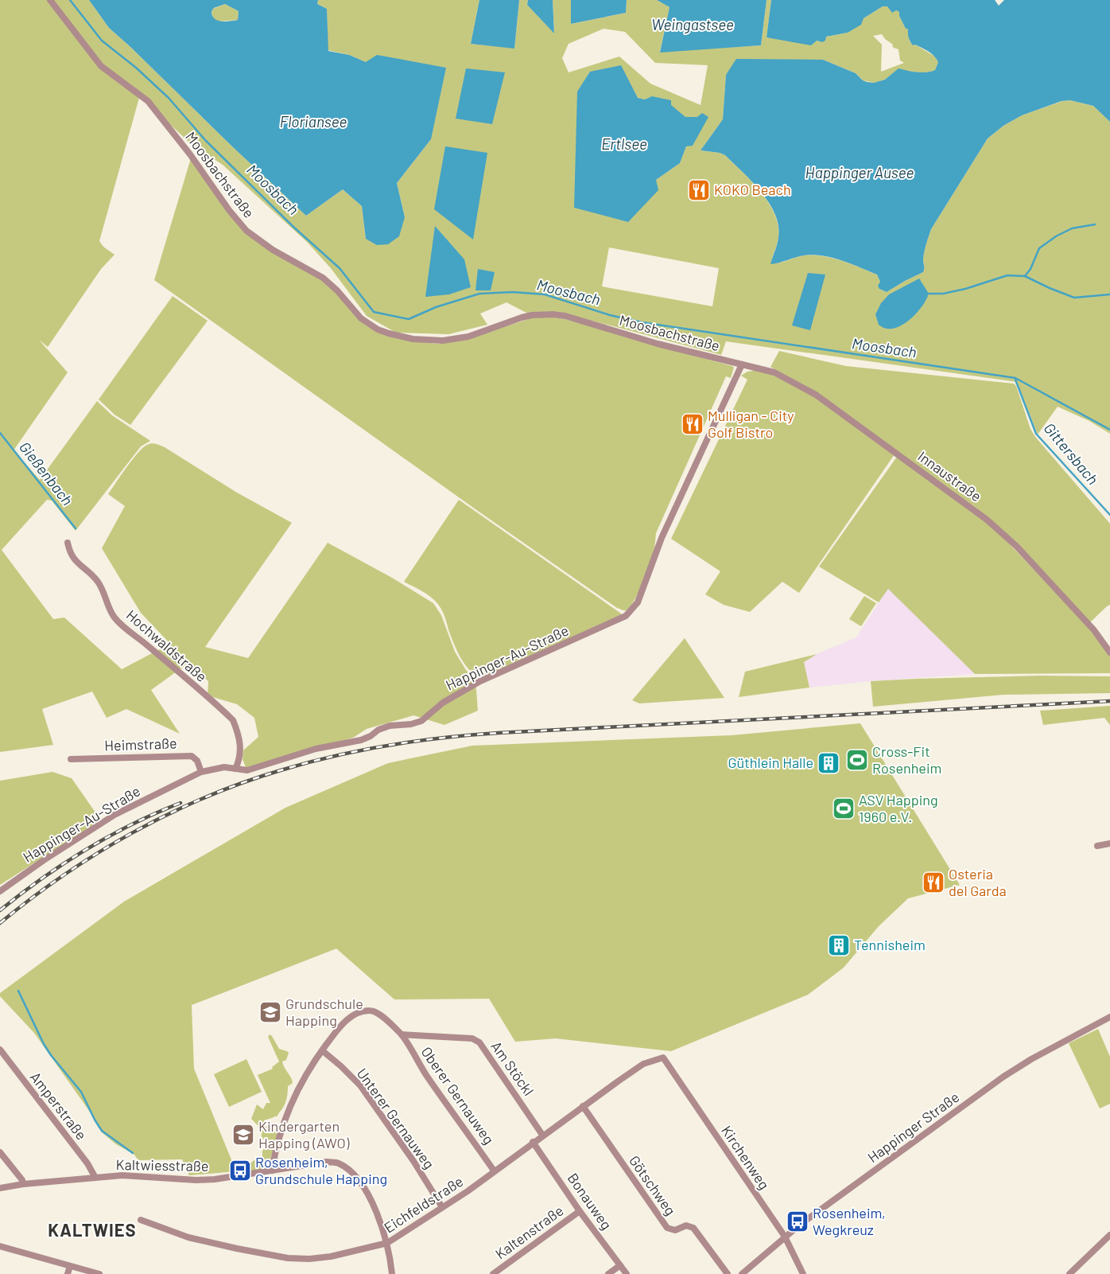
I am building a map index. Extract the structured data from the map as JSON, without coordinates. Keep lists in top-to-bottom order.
{
  "streets": {
    "street": [
      "Moosbachstraße",
      "Innaustraße",
      "Hochwaldstraße",
      "Happinger-Au-Straße",
      "Heimstraße",
      "Am Stöckl",
      "Oberer Gernauweg",
      "Amperstraße",
      "Unterer Gernauweg",
      "Happinger Straße",
      "Kirchenweg",
      "Kaltwiesstraße",
      "Götschweg",
      "Bonauweg",
      "Eichfeldstraße",
      "Kaltenstraße"
    ]
  },
  "crossings": [
    ["Moosbachstraße", "Innaustraße"],
    ["Moosbachstraße", "Happinger-Au-Straße"],
    ["Innaustraße", "Happinger-Au-Straße"],
    ["Hochwaldstraße", "Happinger-Au-Straße"],
    ["Happinger-Au-Straße", "Heimstraße"],
    ["Am Stöckl", "Oberer Gernauweg"],
    ["Am Stöckl", "Eichfeldstraße"],
    ["Oberer Gernauweg", "Unterer Gernauweg"],
    ["Oberer Gernauweg", "Kaltwiesstraße"],
    ["Oberer Gernauweg", "Eichfeldstraße"],
    ["Amperstraße", "Kaltwiesstraße"],
    ["Unterer Gernauweg", "Eichfeldstraße"],
    ["Happinger Straße", "Kirchenweg"],
    ["Kirchenweg", "Eichfeldstraße"],
    ["Kaltwiesstraße", "Eichfeldstraße"],
    ["Götschweg", "Eichfeldstraße"],
    ["Bonauweg", "Eichfeldstraße"],
    ["Bonauweg", "Kaltenstraße"]
  ],
  "districts": ["KALTWIES"],
  "water": [
    "Weingastsee",
    "Floriansee",
    "Ertlsee",
    "Happinger Ausee",
    "Moosbach",
    "Gittersbach",
    "Gießenbach"
  ],
  "places": {
    "restaurant": ["KOKO Beach", "Mulligan - City Golf Bistro", "Osteria del Garda"],
    "sports": ["Cross-Fit Rosenheim", "ASV Happing 1960 e.V."],
    "building": ["Güthlein Halle", "Tennisheim"],
    "school or university": ["Grundschule Happing", "Kindergarten Happing (AWO)"],
    "bus stop": ["Rosenheim, Grundschule Happing", "Rosenheim, Wegkreuz"]
  }
}
